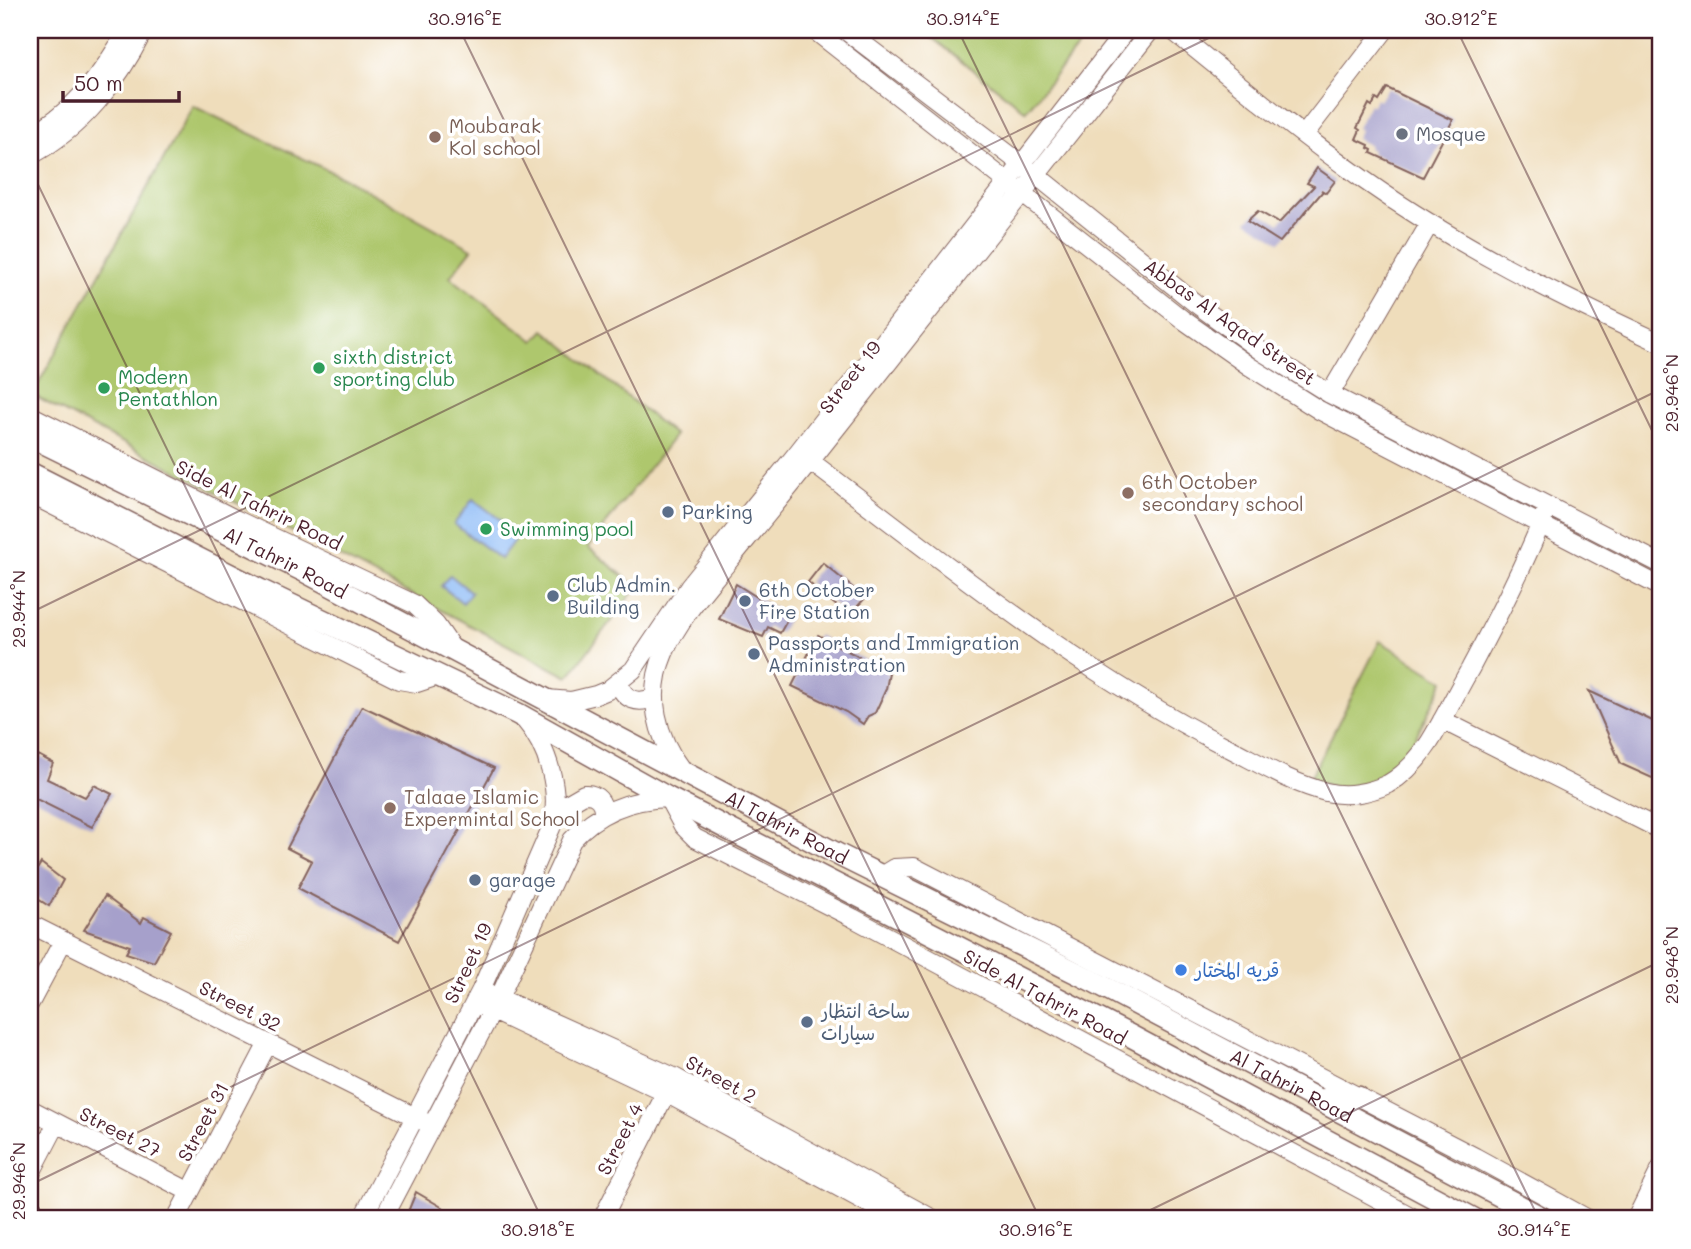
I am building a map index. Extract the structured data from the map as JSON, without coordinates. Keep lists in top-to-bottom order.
{
  "streets": {
    "street": [
      "Abbas Al Aqad Street",
      "Street 19",
      "Side Al Tahrir Road",
      "Al Tahrir Road",
      "Street 32",
      "Street 2",
      "Street 31",
      "Street 27",
      "Street 4"
    ]
  },
  "crossings": [
    ["Abbas Al Aqad Street", "Street 19"],
    ["Street 19", "Al Tahrir Road"],
    ["Street 19", "Street 32"],
    ["Street 19", "Street 2"],
    ["Side Al Tahrir Road", "Al Tahrir Road"],
    ["Street 32", "Street 31"],
    ["Street 2", "Street 4"],
    ["Street 31", "Street 27"]
  ],
  "places": [
    "Mosque",
    "Moubarak Kol school",
    "sixth district sporting club",
    "Modern Pentathlon",
    "6th October secondary school",
    "Parking",
    "Swimming pool",
    "Club Admin. Building",
    "6th October Fire Station",
    "Passports and Immigration Administration",
    "Talaae Islamic Expermintal School",
    "garage",
    "قريه المختار",
    "ساحة انتظار سيارات"
  ],
  "scale_bar": "50 m",
  "coordinates": [
    "30.916°E",
    "30.914°E",
    "30.912°E",
    "29.946°N",
    "29.944°N",
    "29.948°N",
    "30.918°E"
  ]
}
